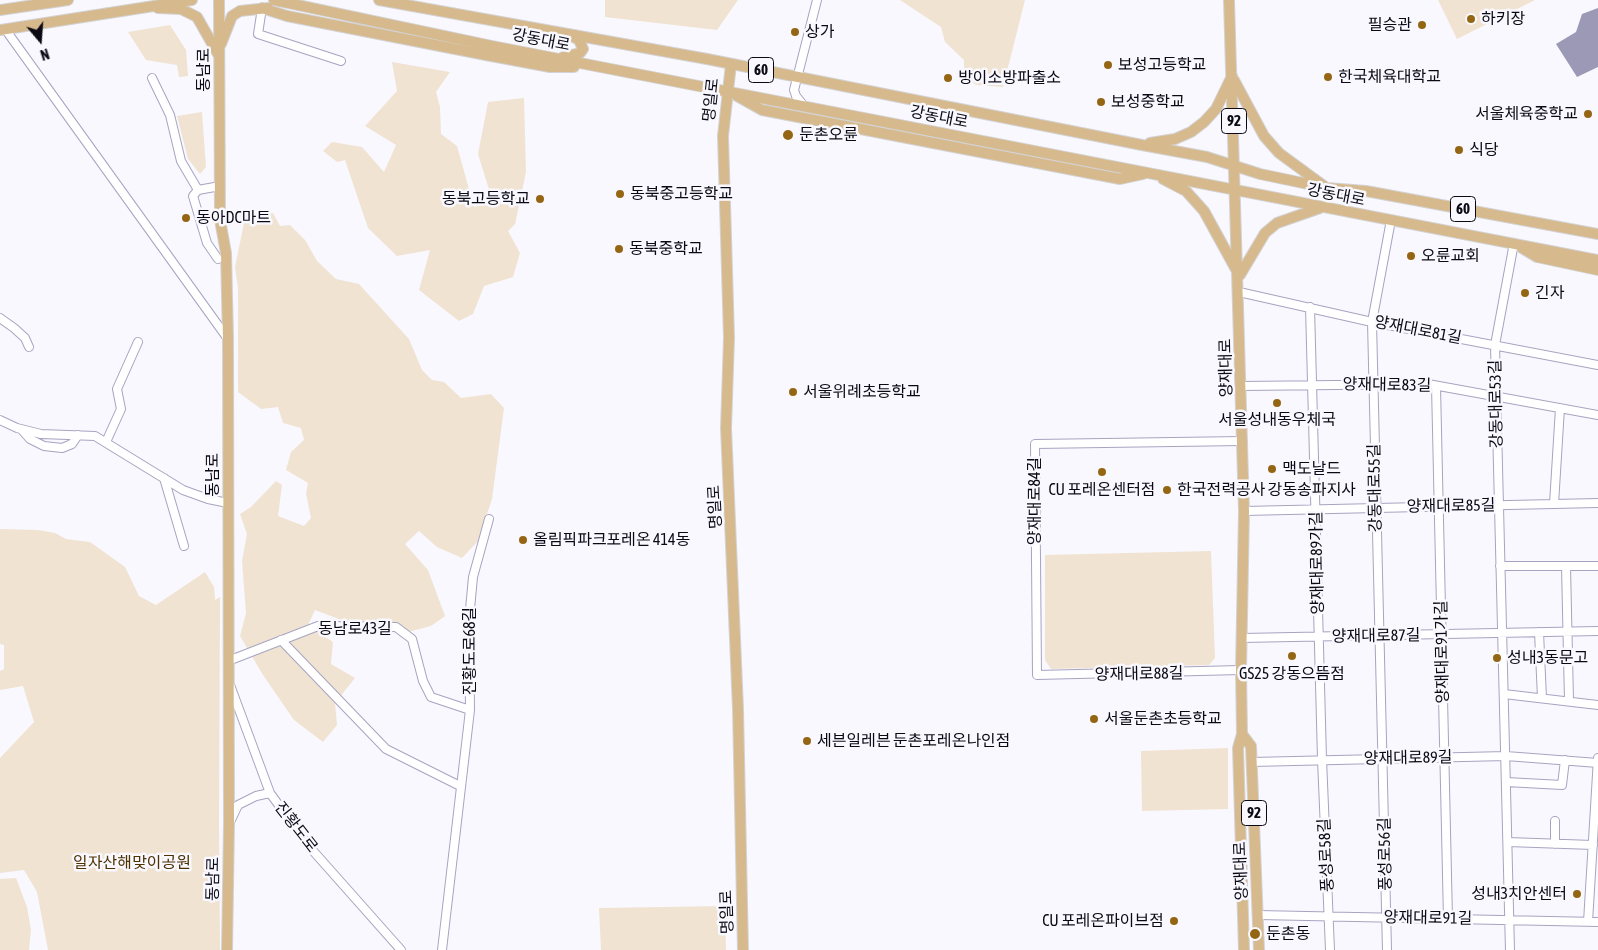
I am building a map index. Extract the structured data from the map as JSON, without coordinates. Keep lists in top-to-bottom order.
{
  "streets": {
    "main road": [
      "강동대로",
      "동남로",
      "60",
      "명일로",
      "92",
      "양재대로"
    ],
    "street": [
      "양재대로81길",
      "양재대로83길",
      "강동대로53길",
      "강동대로55길",
      "양재대로84길",
      "양재대로85길",
      "양재대로89가길",
      "동남로43길",
      "양재대로87길",
      "진황도로68길",
      "양재대로91가길",
      "양재대로88길",
      "양재대로89길",
      "진황도로",
      "풍성로56길",
      "풍성로58길",
      "양재대로91길"
    ]
  },
  "crossings": [
    ["강동대로", "명일로"],
    ["강동대로", "양재대로"],
    ["강동대로", "강동대로53길"],
    ["강동대로", "강동대로55길"],
    ["동남로", "동남로43길"],
    ["동남로", "진황도로"],
    ["양재대로81길", "양재대로"],
    ["양재대로81길", "강동대로53길"],
    ["양재대로81길", "강동대로55길"],
    ["양재대로81길", "양재대로89가길"],
    ["양재대로", "양재대로83길"],
    ["양재대로", "양재대로84길"],
    ["양재대로", "양재대로85길"],
    ["양재대로", "양재대로87길"],
    ["양재대로", "양재대로88길"],
    ["양재대로", "양재대로89길"],
    ["양재대로", "양재대로91길"],
    ["양재대로83길", "강동대로53길"],
    ["양재대로83길", "강동대로55길"],
    ["양재대로83길", "양재대로89가길"],
    ["양재대로83길", "양재대로91가길"],
    ["강동대로53길", "양재대로85길"],
    ["강동대로53길", "양재대로87길"],
    ["강동대로53길", "양재대로89길"],
    ["강동대로53길", "양재대로91길"],
    ["강동대로55길", "양재대로85길"],
    ["강동대로55길", "양재대로87길"],
    ["강동대로55길", "양재대로89길"],
    ["강동대로55길", "풍성로56길"],
    ["양재대로84길", "양재대로88길"],
    ["양재대로85길", "양재대로89가길"],
    ["양재대로85길", "양재대로91가길"],
    ["양재대로89가길", "양재대로87길"],
    ["양재대로89가길", "양재대로89길"],
    ["양재대로89가길", "풍성로58길"],
    ["동남로43길", "진황도로68길"],
    ["양재대로87길", "양재대로91가길"],
    ["양재대로91가길", "양재대로89길"],
    ["양재대로91가길", "양재대로91길"],
    ["양재대로89길", "풍성로56길"],
    ["양재대로89길", "풍성로58길"],
    ["풍성로56길", "양재대로91길"],
    ["풍성로58길", "양재대로91길"]
  ],
  "parks": ["일자산해맞이공원"],
  "places": [
    "하키장",
    "필승관",
    "상가",
    "보성고등학교",
    "한국체육대학교",
    "방이소방파출소",
    "보성중학교",
    "서울체육중학교",
    "둔촌오륜",
    "식당",
    "동북중고등학교",
    "동북고등학교",
    "동아DC마트",
    "동북중학교",
    "오륜교회",
    "긴자",
    "서울위례초등학교",
    "서울성내동우체국",
    "맥도날드",
    "CU 포레온센터점",
    "한국전력공사 강동송파지사",
    "올림픽파크포레온 414동",
    "GS25 강동으뜸점",
    "성내3동문고",
    "서울둔촌초등학교",
    "세븐일레븐 둔촌포레온나인점",
    "성내3치안센터",
    "CU 포레온파이브점",
    "둔촌동"
  ],
  "north": "bottom"
}
